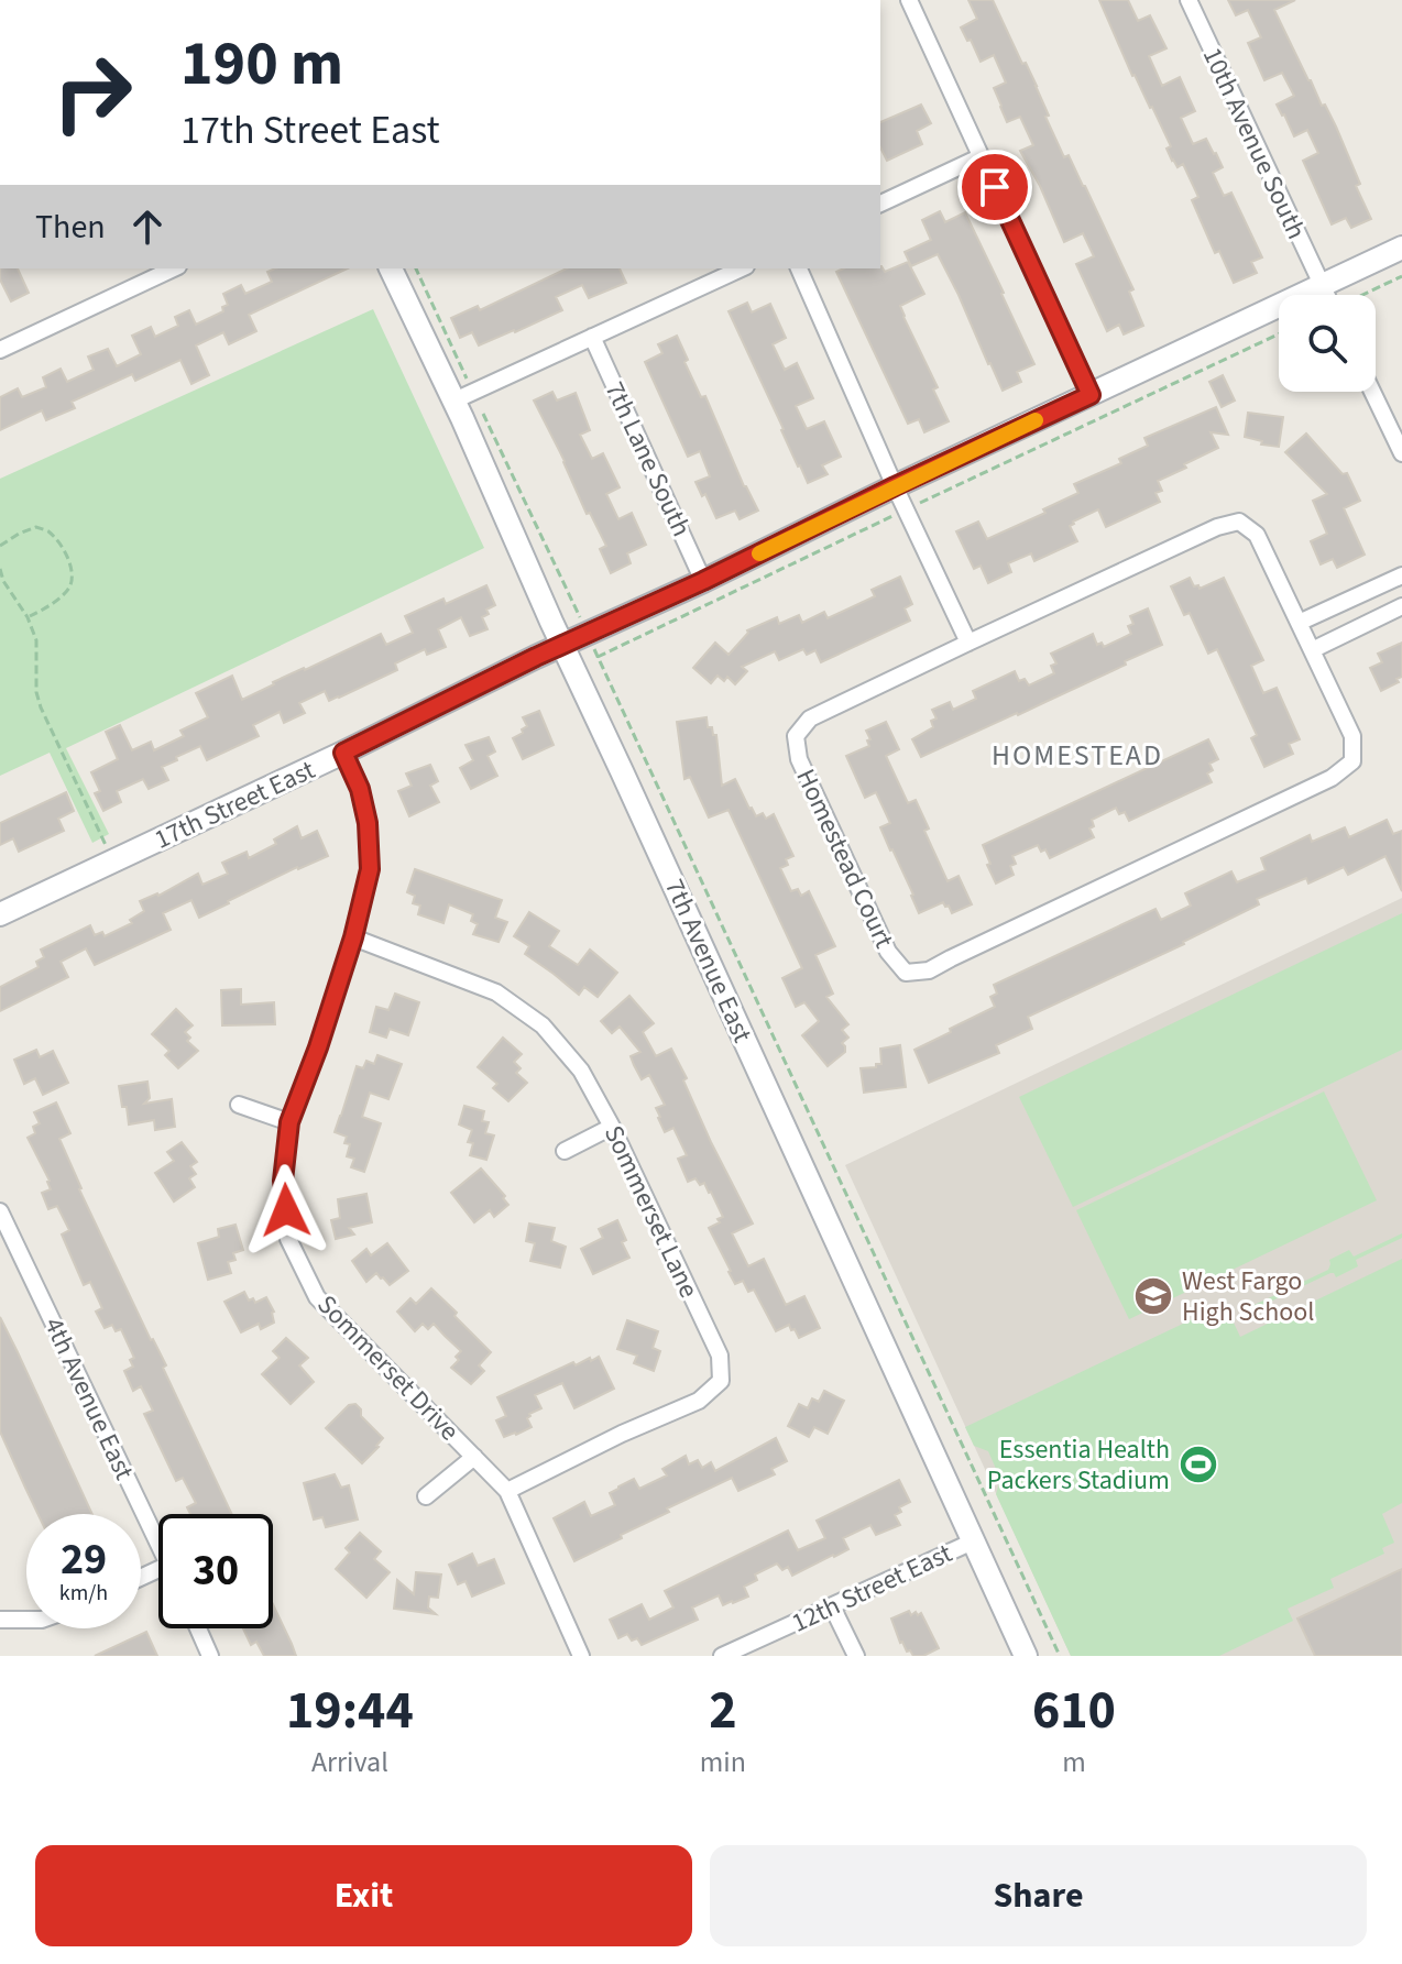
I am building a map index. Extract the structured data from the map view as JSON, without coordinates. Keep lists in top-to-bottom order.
{
  "streets": {
    "street": [
      "10th Avenue South",
      "7th Lane South",
      "17th Street East",
      "Homestead Court",
      "7th Avenue East",
      "Sommerset Lane",
      "Sommerset Drive",
      "4th Avenue East",
      "12th Street East"
    ]
  },
  "crossings": [
    ["10th Avenue South", "17th Street East"],
    ["7th Lane South", "17th Street East"],
    ["17th Street East", "7th Avenue East"],
    ["17th Street East", "Sommerset Drive"],
    ["7th Avenue East", "12th Street East"],
    ["Sommerset Lane", "Sommerset Drive"]
  ],
  "districts": ["HOMESTEAD"],
  "places": {
    "school or university": ["West Fargo High School"],
    "sports": ["Essentia Health Packers Stadium"]
  },
  "page": {
    "turn": ["190 m", "17th Street East"],
    "then": "Then",
    "speed": "29 km/h",
    "limit": "30",
    "eta": [
      "19:44",
      "Arrival",
      "2",
      "min",
      "610",
      "m"
    ],
    "buttons": ["Exit", "Share"]
  }
}
